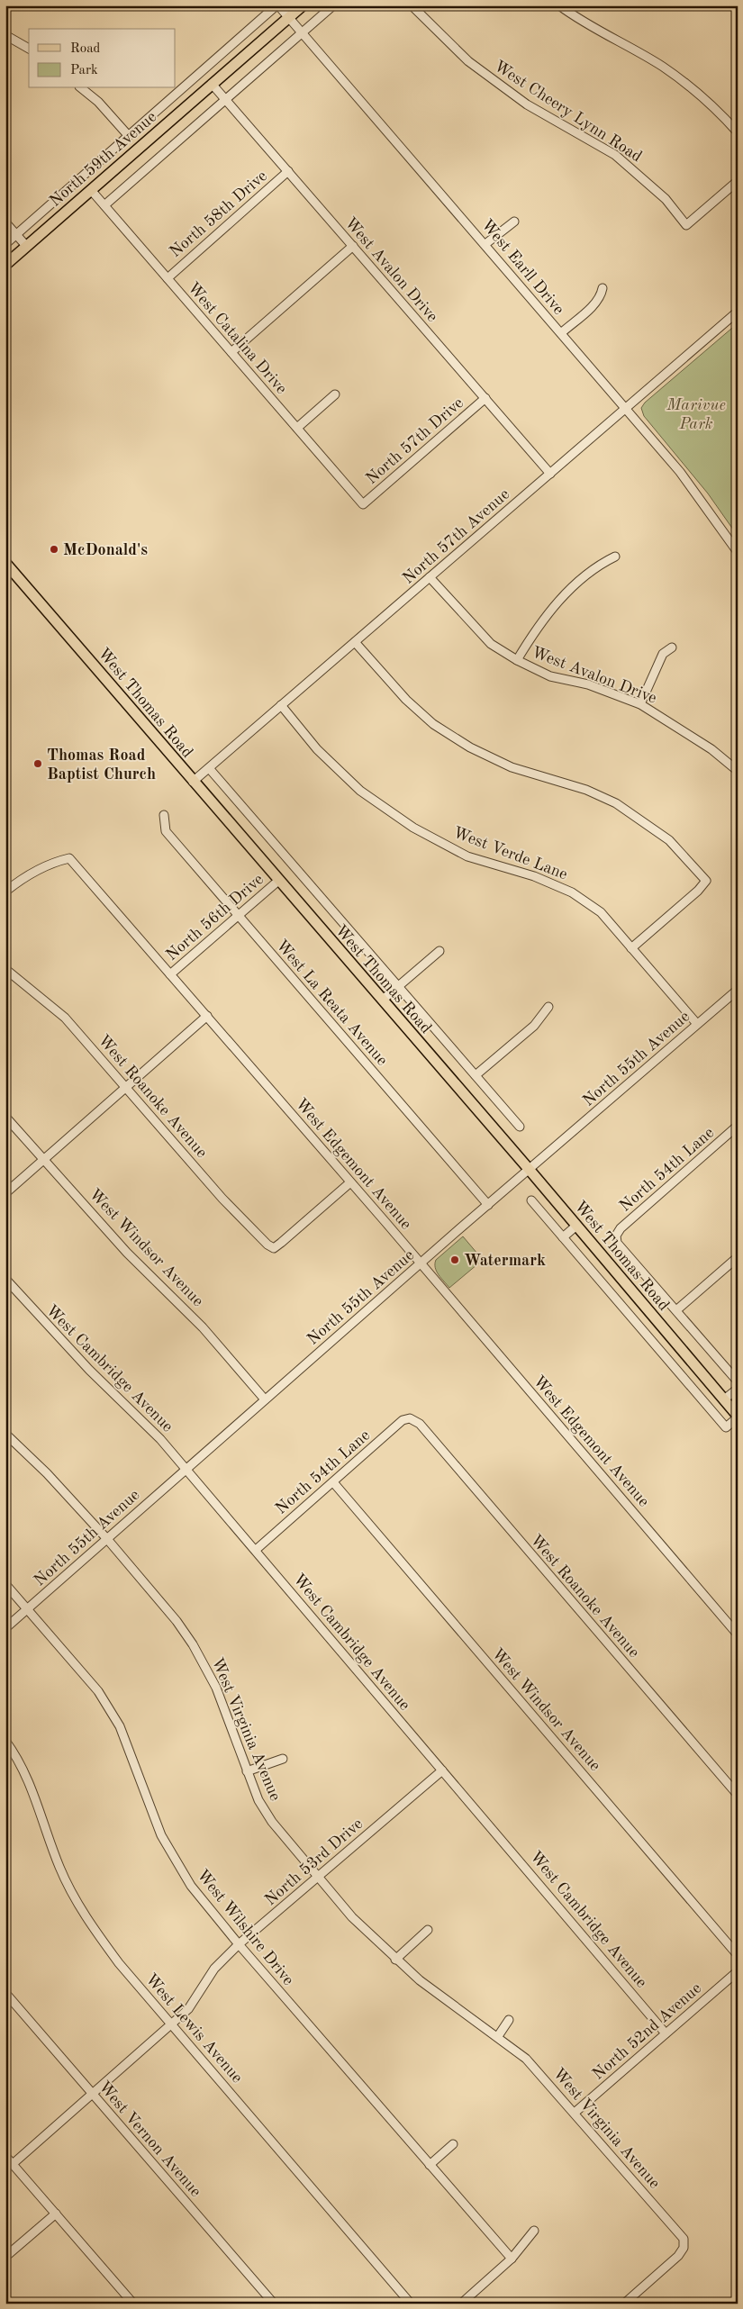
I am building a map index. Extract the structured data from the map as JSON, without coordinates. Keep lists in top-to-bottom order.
{
  "streets": {
    "main road": ["North 59th Avenue", "West Thomas Road"],
    "street": [
      "West Cheery Lynn Road",
      "North 58th Drive",
      "West Earll Drive",
      "West Avalon Drive",
      "West Catalina Drive",
      "North 57th Drive",
      "North 57th Avenue",
      "West Verde Lane",
      "North 56th Drive",
      "West La Reata Avenue",
      "North 55th Avenue",
      "West Roanoke Avenue",
      "West Edgemont Avenue",
      "North 54th Lane",
      "West Windsor Avenue",
      "West Cambridge Avenue",
      "West Virginia Avenue",
      "North 53rd Drive",
      "West Wilshire Drive",
      "West Lewis Avenue",
      "North 52nd Avenue",
      "West Vernon Avenue"
    ]
  },
  "crossings": [
    ["North 59th Avenue", "West Earll Drive"],
    ["North 59th Avenue", "West Avalon Drive"],
    ["North 59th Avenue", "West Catalina Drive"],
    ["North 58th Drive", "West Avalon Drive"],
    ["North 58th Drive", "West Catalina Drive"],
    ["West Earll Drive", "North 57th Avenue"],
    ["West Avalon Drive", "North 57th Drive"],
    ["West Avalon Drive", "North 57th Avenue"],
    ["West Catalina Drive", "North 57th Drive"],
    ["North 57th Avenue", "West Thomas Road"],
    ["North 57th Avenue", "West Verde Lane"],
    ["West Thomas Road", "North 56th Drive"],
    ["West Thomas Road", "North 55th Avenue"],
    ["West Thomas Road", "North 54th Lane"],
    ["West Verde Lane", "North 55th Avenue"],
    ["North 56th Drive", "West La Reata Avenue"],
    ["North 56th Drive", "West Edgemont Avenue"],
    ["West La Reata Avenue", "North 55th Avenue"],
    ["North 55th Avenue", "West Edgemont Avenue"],
    ["North 55th Avenue", "West Windsor Avenue"],
    ["North 55th Avenue", "West Cambridge Avenue"],
    ["North 55th Avenue", "West Virginia Avenue"],
    ["North 55th Avenue", "West Wilshire Drive"],
    ["West Roanoke Avenue", "West Edgemont Avenue"],
    ["West Roanoke Avenue", "North 54th Lane"],
    ["North 54th Lane", "West Windsor Avenue"],
    ["North 54th Lane", "West Cambridge Avenue"],
    ["West Cambridge Avenue", "North 53rd Drive"],
    ["West Cambridge Avenue", "North 52nd Avenue"],
    ["West Virginia Avenue", "North 53rd Drive"],
    ["West Virginia Avenue", "North 52nd Avenue"],
    ["North 53rd Drive", "West Wilshire Drive"],
    ["North 53rd Drive", "West Lewis Avenue"],
    ["North 53rd Drive", "West Vernon Avenue"]
  ],
  "parks": ["Marivue Park"],
  "places": ["McDonald's", "Thomas Road Baptist Church", "Watermark"],
  "legend": ["Road", "Park"]
}
